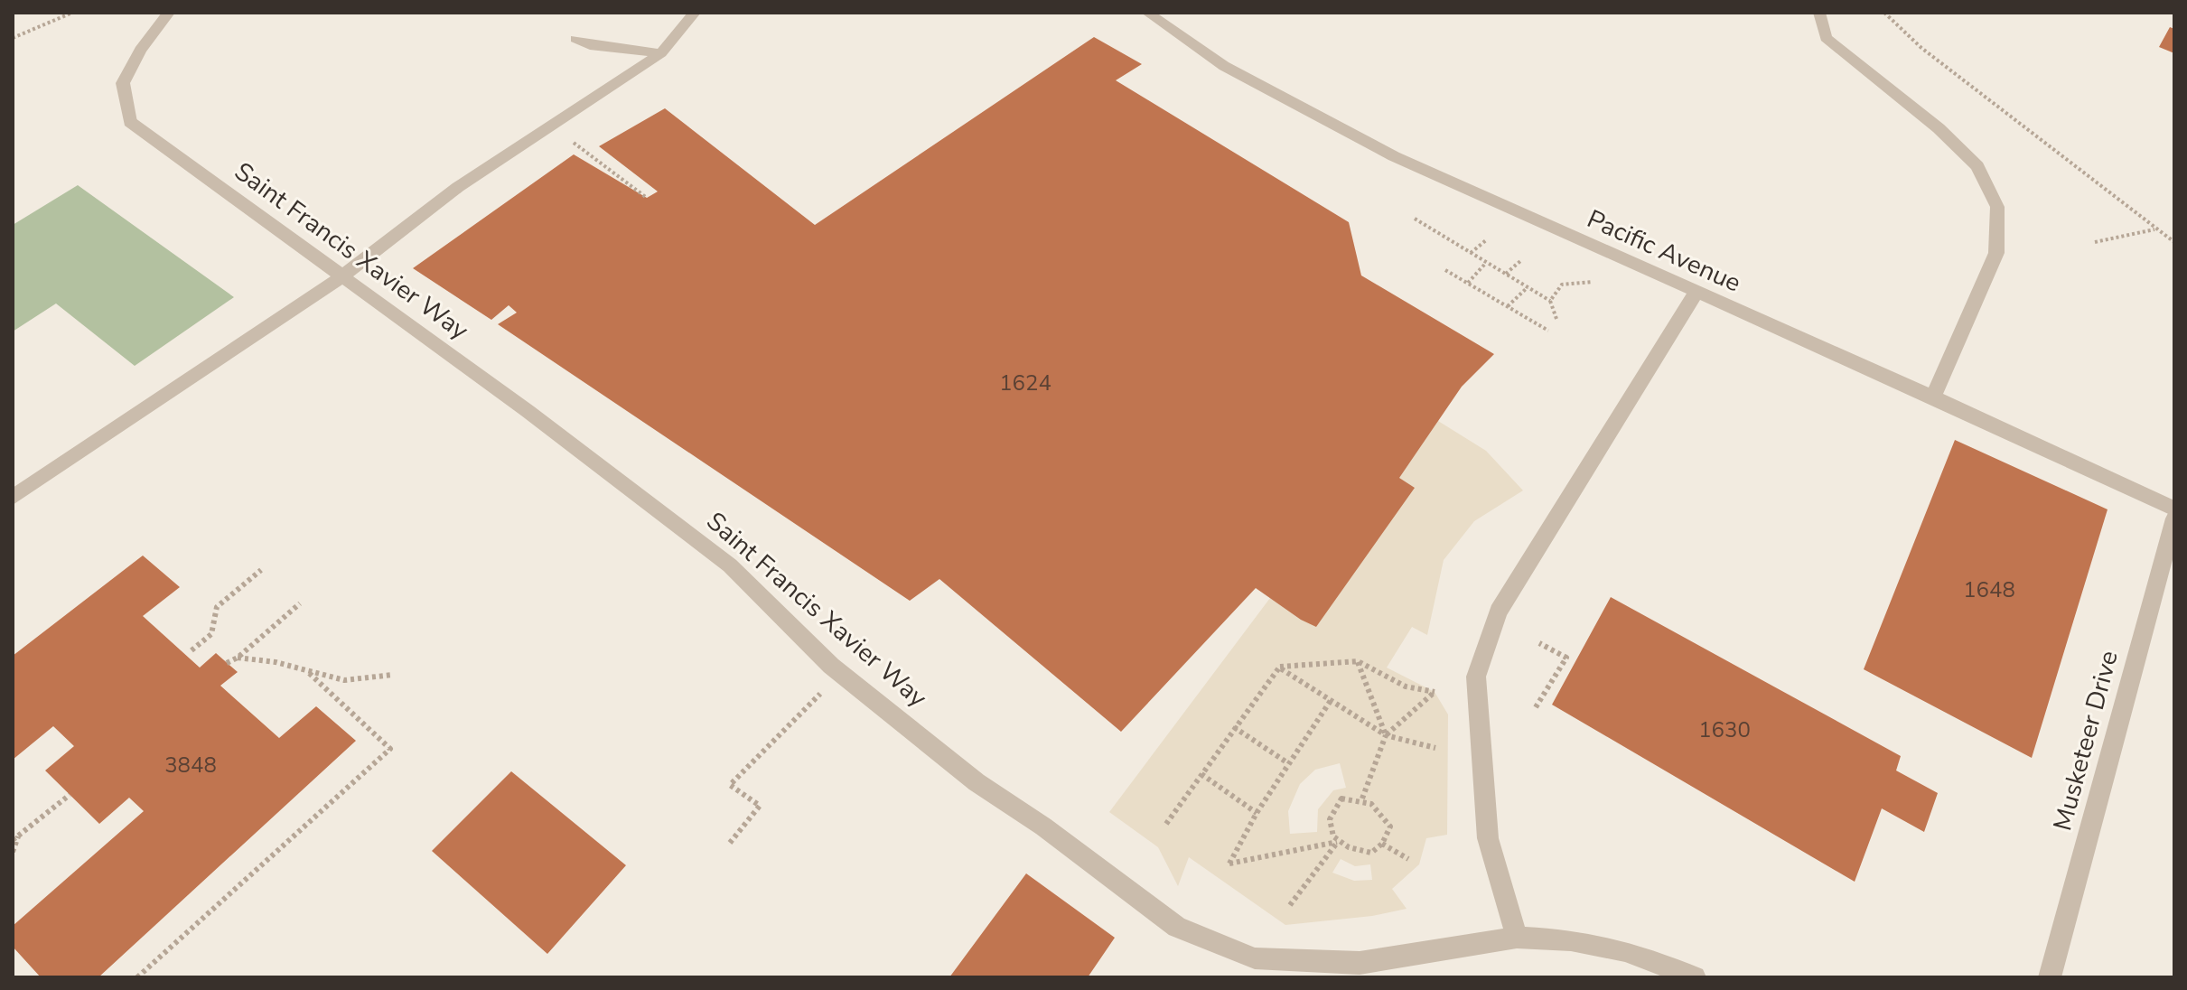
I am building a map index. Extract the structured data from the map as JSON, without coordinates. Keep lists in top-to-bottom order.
{
  "streets": {
    "street": ["Saint Francis Xavier Way", "Pacific Avenue", "Musketeer Drive"]
  },
  "house_numbers": [
    "1624",
    "1648",
    "1630",
    "3848"
  ]
}
